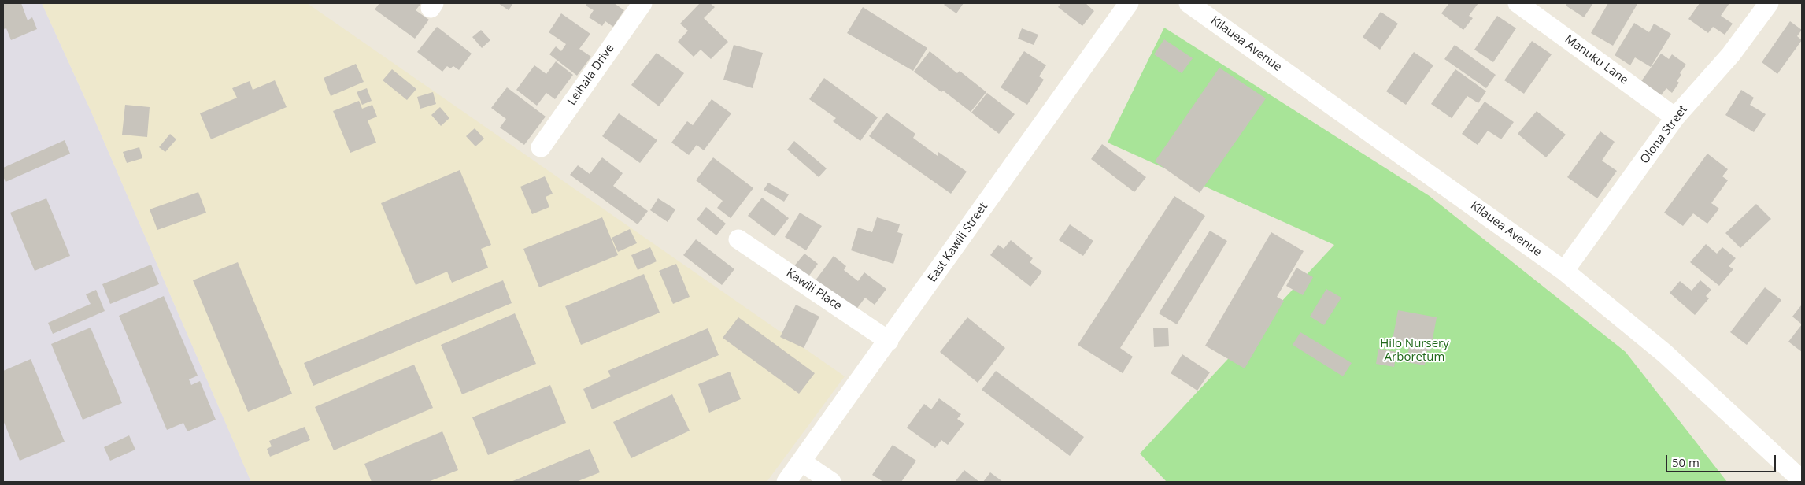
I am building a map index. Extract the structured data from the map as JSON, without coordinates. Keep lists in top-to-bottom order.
{
  "streets": {
    "street": [
      "Kilauea Avenue",
      "Manuku Lane",
      "Leihala Drive",
      "Olona Street",
      "East Kawili Street",
      "Kawili Place"
    ]
  },
  "crossings": [
    ["Kilauea Avenue", "Olona Street"],
    ["Manuku Lane", "Olona Street"],
    ["East Kawili Street", "Kawili Place"]
  ],
  "parks": ["Hilo Nursery Arboretum"],
  "scale_bar": "50 m"
}
